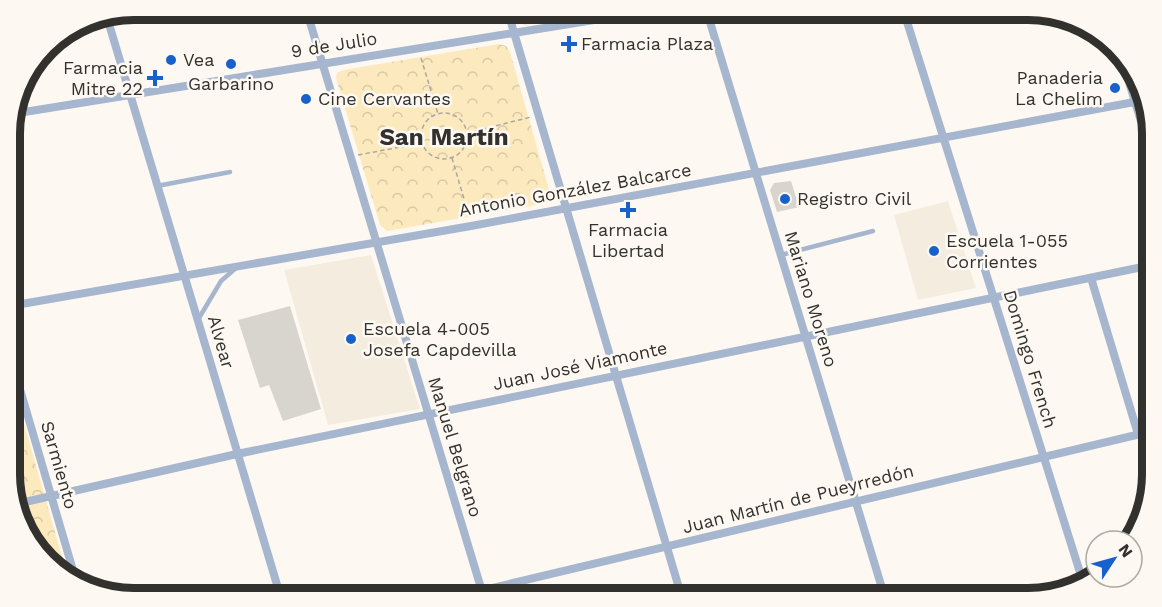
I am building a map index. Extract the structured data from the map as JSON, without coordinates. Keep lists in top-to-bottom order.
{
  "streets": {
    "street": [
      "9 de Julio",
      "Antonio González Balcarce",
      "Mariano Moreno",
      "Alvear",
      "Domingo French",
      "Juan José Viamonte",
      "Manuel Belgrano",
      "Sarmiento",
      "Juan Martín de Pueyrredón"
    ]
  },
  "crossings": [
    ["9 de Julio", "Alvear"],
    ["9 de Julio", "Manuel Belgrano"],
    ["Antonio González Balcarce", "Mariano Moreno"],
    ["Antonio González Balcarce", "Alvear"],
    ["Antonio González Balcarce", "Domingo French"],
    ["Antonio González Balcarce", "Manuel Belgrano"],
    ["Mariano Moreno", "Juan José Viamonte"],
    ["Mariano Moreno", "Juan Martín de Pueyrredón"],
    ["Alvear", "Juan José Viamonte"],
    ["Domingo French", "Juan José Viamonte"],
    ["Domingo French", "Juan Martín de Pueyrredón"],
    ["Juan José Viamonte", "Manuel Belgrano"],
    ["Juan José Viamonte", "Sarmiento"]
  ],
  "districts": ["San Martín"],
  "places": {
    "health": ["Farmacia Plaza", "Farmacia Mitre 22", "Farmacia Libertad"],
    "other": [
      "Vea",
      "Garbarino",
      "Panaderia La Chelim",
      "Cine Cervantes",
      "Registro Civil",
      "Escuela 1-055 Corrientes",
      "Escuela 4-005 Josefa Capdevilla"
    ]
  },
  "north": "top right"
}
